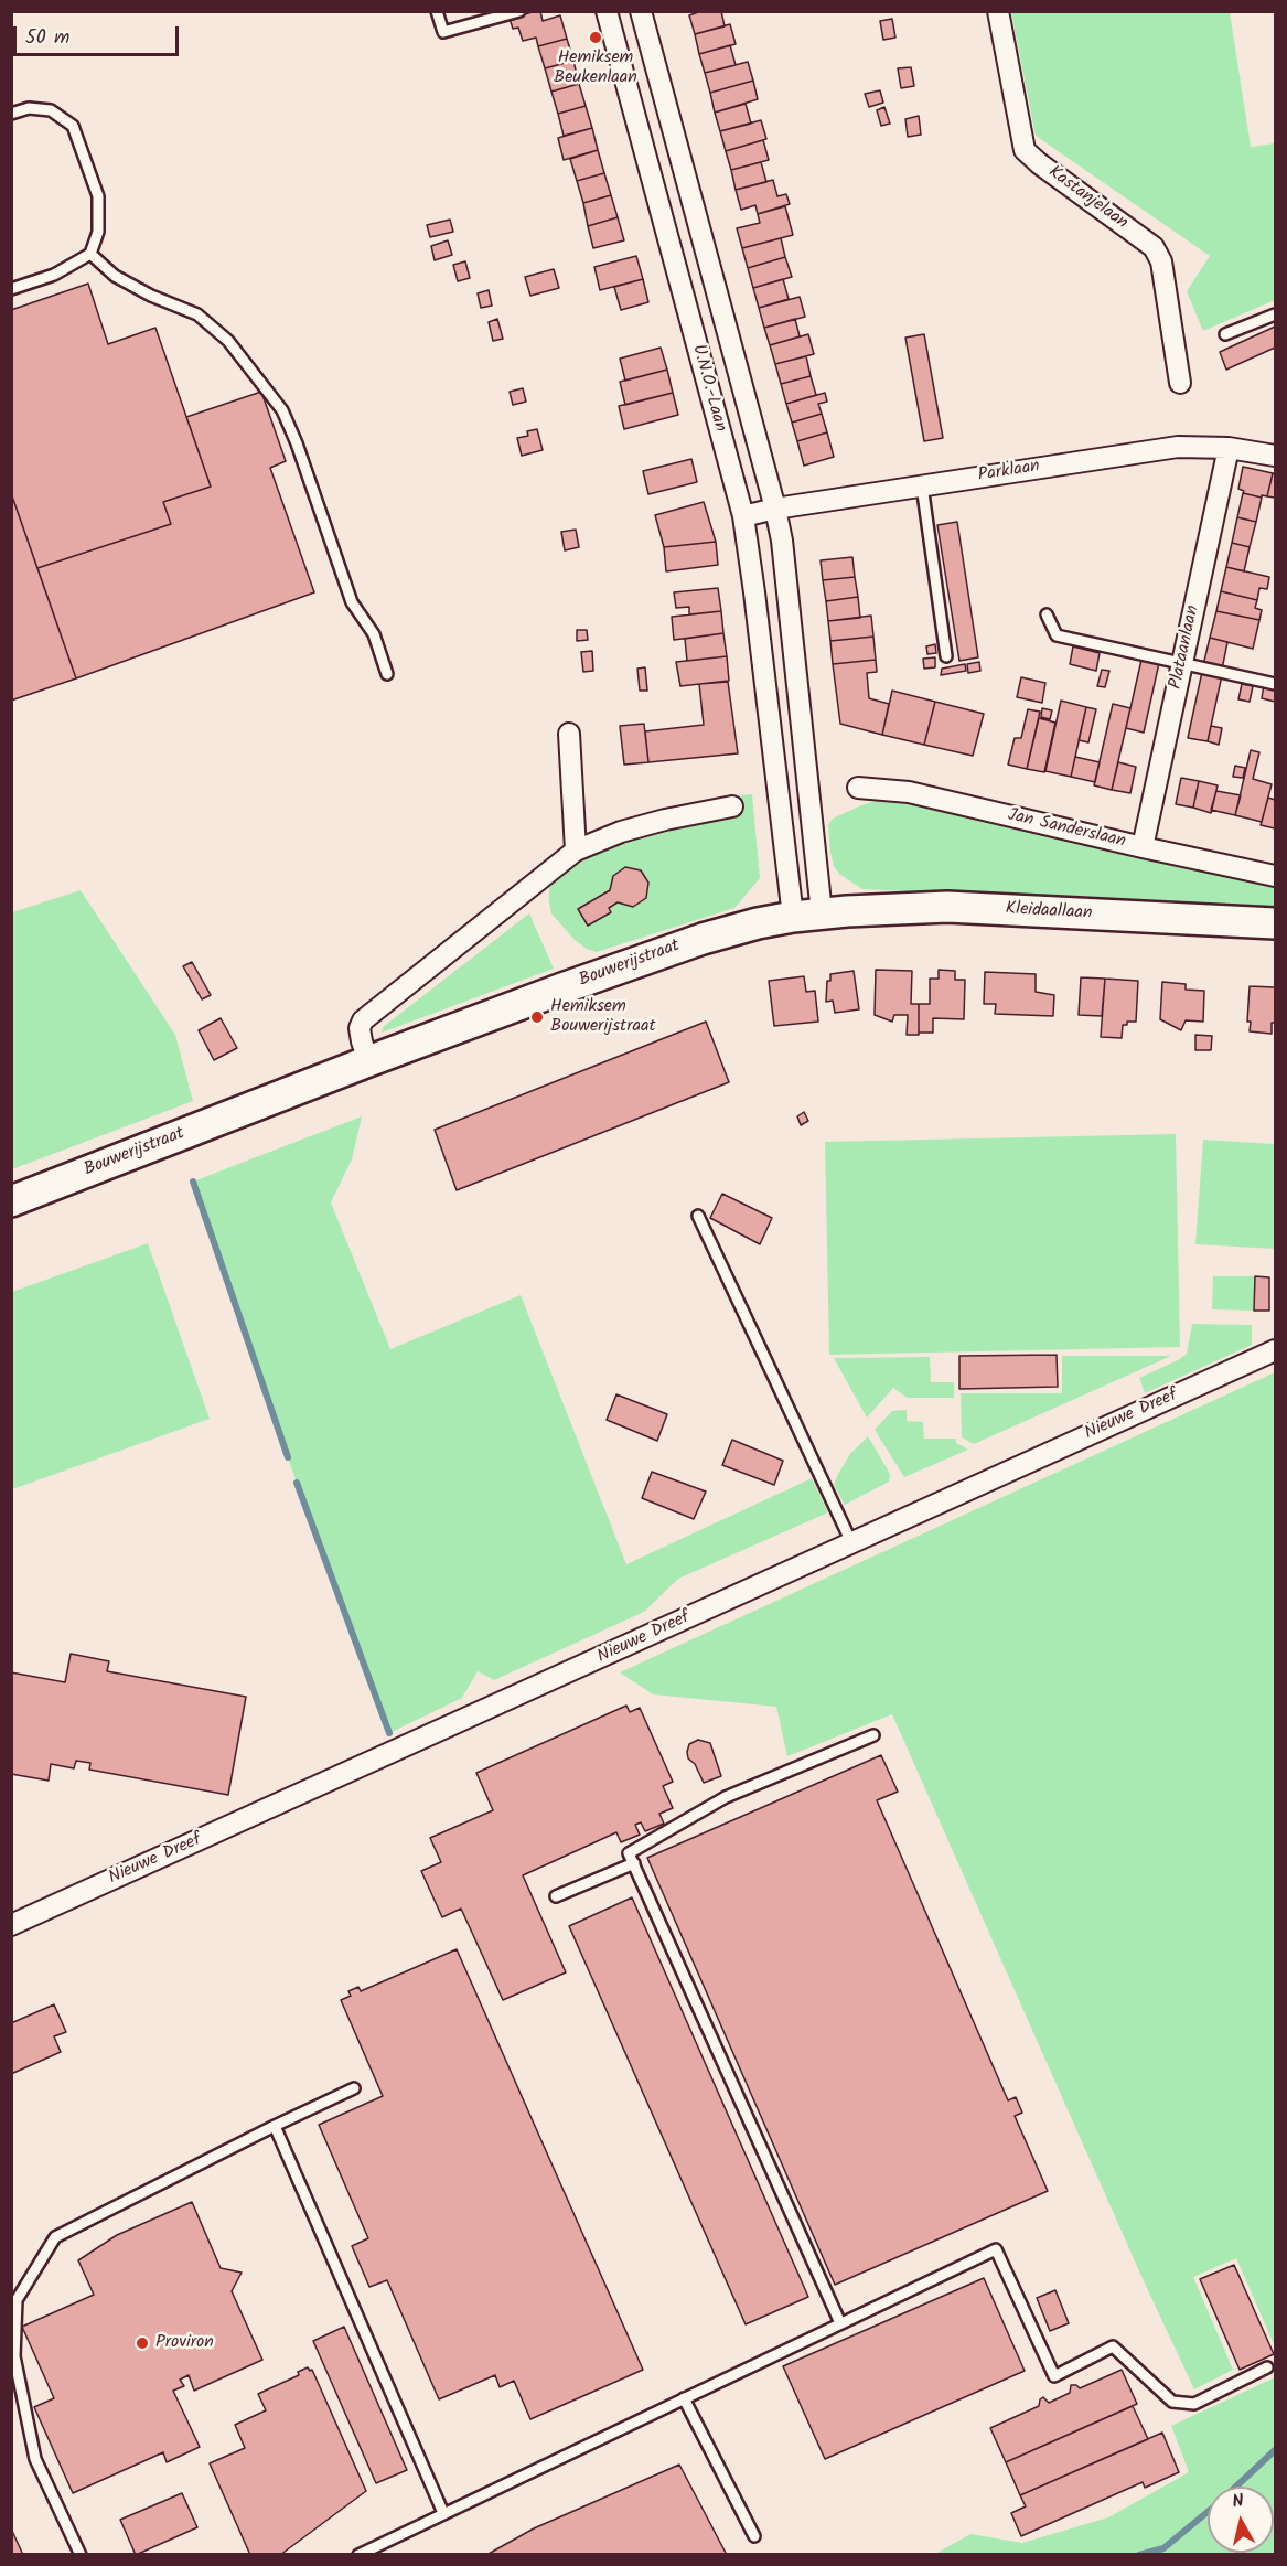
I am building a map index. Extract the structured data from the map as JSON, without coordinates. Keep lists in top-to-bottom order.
{
  "streets": {
    "street": [
      "Kastanjelaan",
      "U.N.O.-Laan",
      "Parklaan",
      "Plataanlaan",
      "Jan Sanderslaan",
      "Kleidaallaan",
      "Bouwerijstraat",
      "Nieuwe Dreef"
    ]
  },
  "crossings": [
    ["U.N.O.-Laan", "Parklaan"],
    ["U.N.O.-Laan", "Kleidaallaan"],
    ["U.N.O.-Laan", "Bouwerijstraat"],
    ["Parklaan", "Plataanlaan"],
    ["Plataanlaan", "Jan Sanderslaan"],
    ["Kleidaallaan", "Bouwerijstraat"]
  ],
  "places": ["Hemiksem Beukenlaan", "Hemiksem Bouwerijstraat", "Proviron"],
  "scale_bar": "50 m",
  "north": "top"
}
